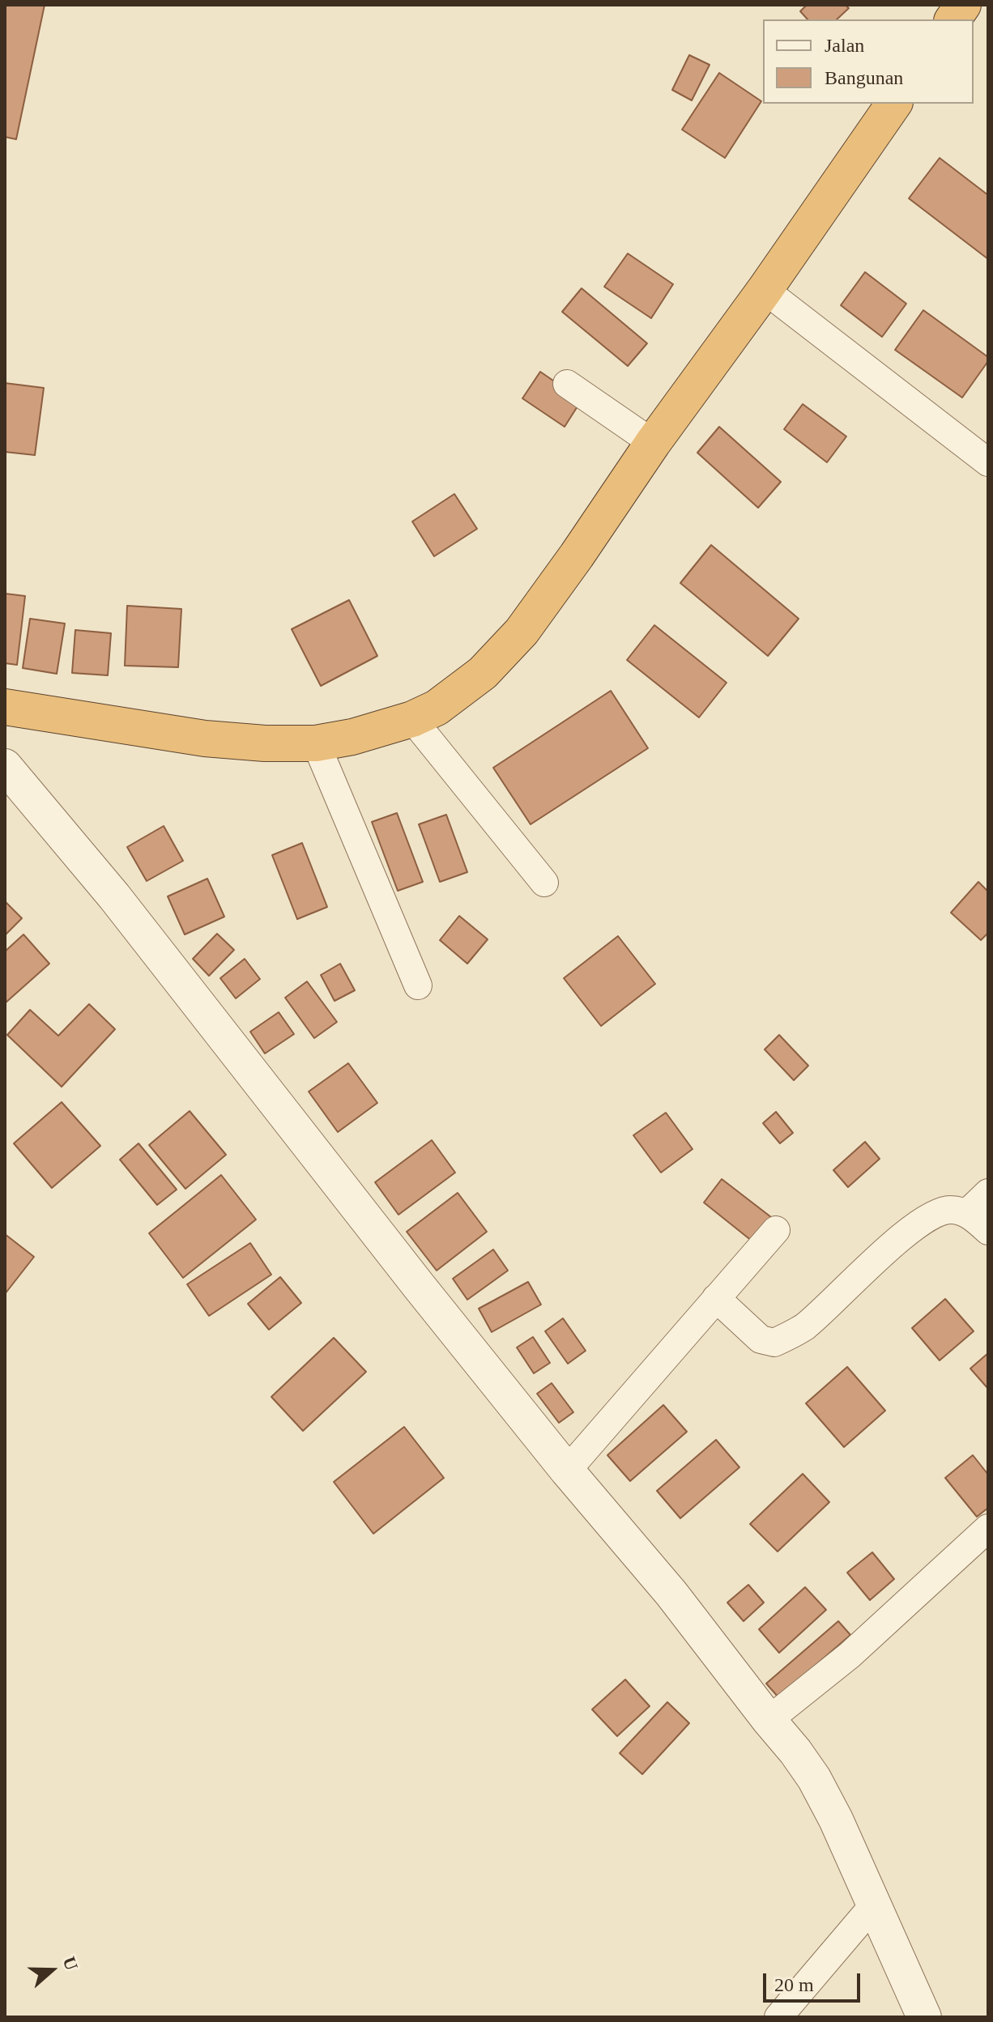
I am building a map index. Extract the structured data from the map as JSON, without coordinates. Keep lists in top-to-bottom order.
{
  "legend": ["Jalan", "Bangunan"],
  "scale_bar": "20 m",
  "north": "right"
}
